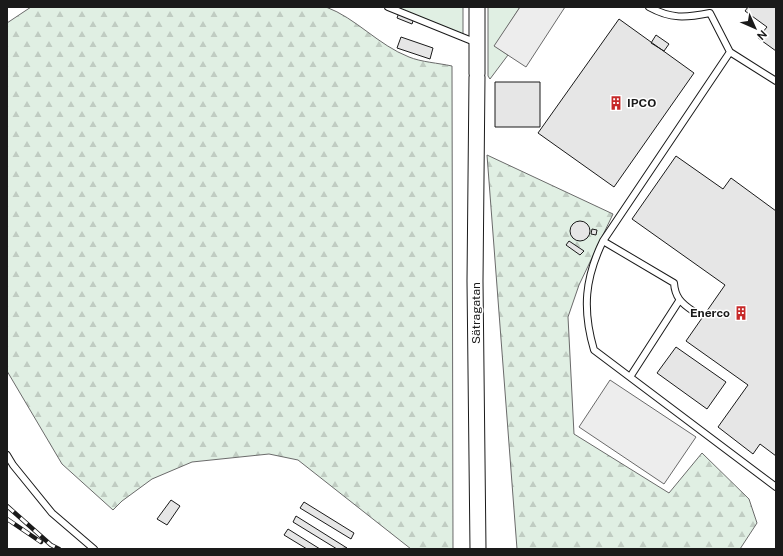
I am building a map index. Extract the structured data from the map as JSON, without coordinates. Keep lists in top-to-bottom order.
{
  "streets": {
    "street": ["Sätragatan"]
  },
  "places": {
    "building": ["IPCO", "Enerco"]
  },
  "north": "bottom right"
}
